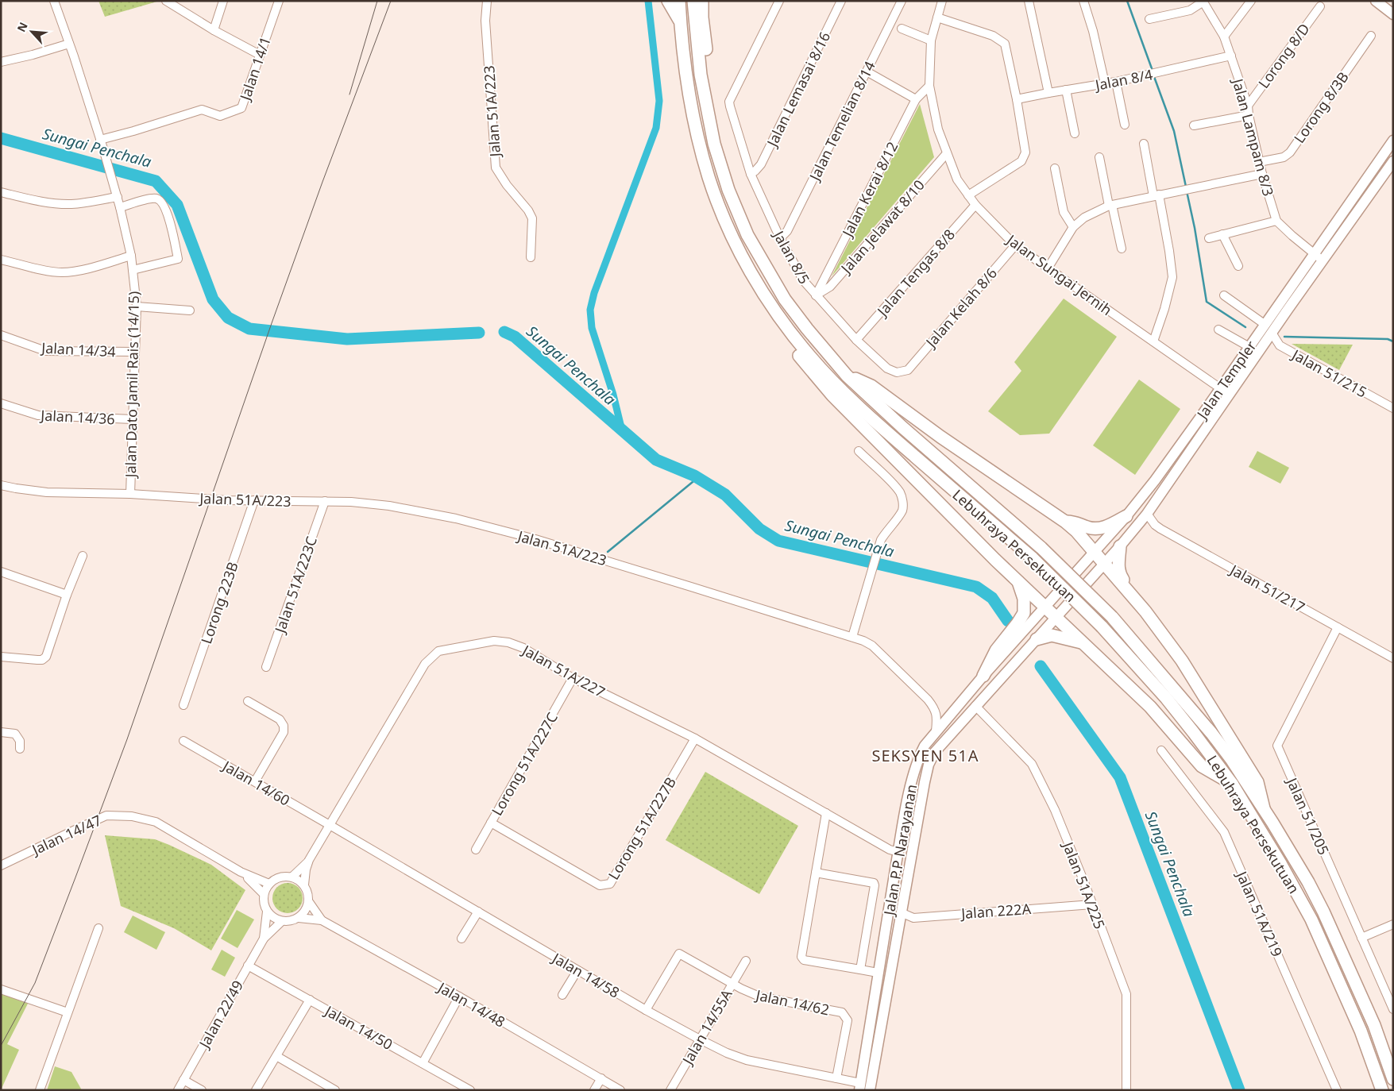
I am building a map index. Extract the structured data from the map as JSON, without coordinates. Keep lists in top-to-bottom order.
{
  "streets": {
    "highway": ["Lebuhraya Persekutuan"],
    "main road": ["Jalan Templer", "Jalan P.P Narayanan"],
    "street": [
      "Lorong 8/D",
      "Jalan 14/1",
      "Jalan 8/4",
      "Jalan Lemasai 8/16",
      "Lorong 8/3B",
      "Jalan 51A/223",
      "Jalan Temelian 8/14",
      "Jalan Lampam 8/3",
      "Jalan Kerai 8/12",
      "Jalan Jelawat 8/10",
      "Jalan 8/5",
      "Jalan Tengas 8/8",
      "Jalan Sungai Jernih",
      "Jalan Kelah 8/6",
      "Jalan 14/34",
      "Jalan 51/215",
      "Jalan Dato Jamil Rais (14/15)",
      "Jalan 14/36",
      "Jalan 51A/223C",
      "Jalan 51/217",
      "Lorong 223B",
      "Jalan 51A/227",
      "Lorong 51A/227C",
      "Jalan 14/60",
      "Jalan 51/205",
      "Lorong 51A/227B",
      "Jalan 14/47",
      "Jalan 51A/225",
      "Jalan 222A",
      "Jalan 51A/219",
      "Jalan 14/58",
      "Jalan 14/62",
      "Jalan 14/48",
      "Jalan 22/49",
      "Jalan 14/55A",
      "Jalan 14/50"
    ]
  },
  "crossings": [
    ["Lorong 8/D", "Jalan Lampam 8/3"],
    ["Jalan 14/1", "Jalan Dato Jamil Rais (14/15)"],
    ["Jalan 8/4", "Jalan Lampam 8/3"],
    ["Jalan Lemasai 8/16", "Jalan 8/5"],
    ["Lorong 8/3B", "Jalan Lampam 8/3"],
    ["Jalan 51A/223", "Jalan Dato Jamil Rais (14/15)"],
    ["Jalan 51A/223", "Jalan 51A/223C"],
    ["Jalan 51A/223", "Lorong 223B"],
    ["Jalan 51A/223", "Jalan P.P Narayanan"],
    ["Jalan Temelian 8/14", "Jalan 8/5"],
    ["Jalan Lampam 8/3", "Jalan Templer"],
    ["Jalan Kerai 8/12", "Jalan Jelawat 8/10"],
    ["Jalan Kerai 8/12", "Jalan 8/5"],
    ["Jalan Kerai 8/12", "Jalan Sungai Jernih"],
    ["Jalan Jelawat 8/10", "Jalan 8/5"],
    ["Jalan Jelawat 8/10", "Jalan Sungai Jernih"],
    ["Jalan 8/5", "Jalan Tengas 8/8"],
    ["Jalan 8/5", "Jalan Kelah 8/6"],
    ["Jalan Tengas 8/8", "Jalan Sungai Jernih"],
    ["Jalan Sungai Jernih", "Jalan Kelah 8/6"],
    ["Jalan Sungai Jernih", "Jalan Templer"],
    ["Jalan 14/34", "Jalan Dato Jamil Rais (14/15)"],
    ["Jalan 51/215", "Jalan Templer"],
    ["Jalan Templer", "Jalan 51/217"],
    ["Jalan Templer", "Jalan P.P Narayanan"],
    ["Jalan Dato Jamil Rais (14/15)", "Jalan 14/36"],
    ["Jalan 51/217", "Jalan 51/205"],
    ["Jalan 51A/227", "Lorong 51A/227C"],
    ["Jalan 51A/227", "Jalan 14/60"],
    ["Jalan 51A/227", "Lorong 51A/227B"],
    ["Jalan 51A/227", "Jalan 14/47"],
    ["Jalan 51A/227", "Jalan P.P Narayanan"],
    ["Jalan 51A/227", "Jalan 14/58"],
    ["Jalan 51A/227", "Jalan 14/48"],
    ["Jalan 51A/227", "Jalan 22/49"],
    ["Lorong 51A/227C", "Lorong 51A/227B"],
    ["Jalan 14/60", "Jalan 14/58"],
    ["Jalan 14/47", "Jalan 14/48"],
    ["Jalan 14/47", "Jalan 22/49"],
    ["Jalan P.P Narayanan", "Jalan 51A/225"],
    ["Jalan P.P Narayanan", "Jalan 222A"],
    ["Jalan P.P Narayanan", "Jalan 14/58"],
    ["Jalan 51A/225", "Jalan 222A"],
    ["Jalan 14/58", "Jalan 14/62"],
    ["Jalan 14/58", "Jalan 14/55A"],
    ["Jalan 14/62", "Jalan 14/55A"],
    ["Jalan 14/48", "Jalan 22/49"],
    ["Jalan 22/49", "Jalan 14/50"]
  ],
  "districts": ["SEKSYEN 51A"],
  "water": ["Sungai Penchala"],
  "north": "top left"
}
